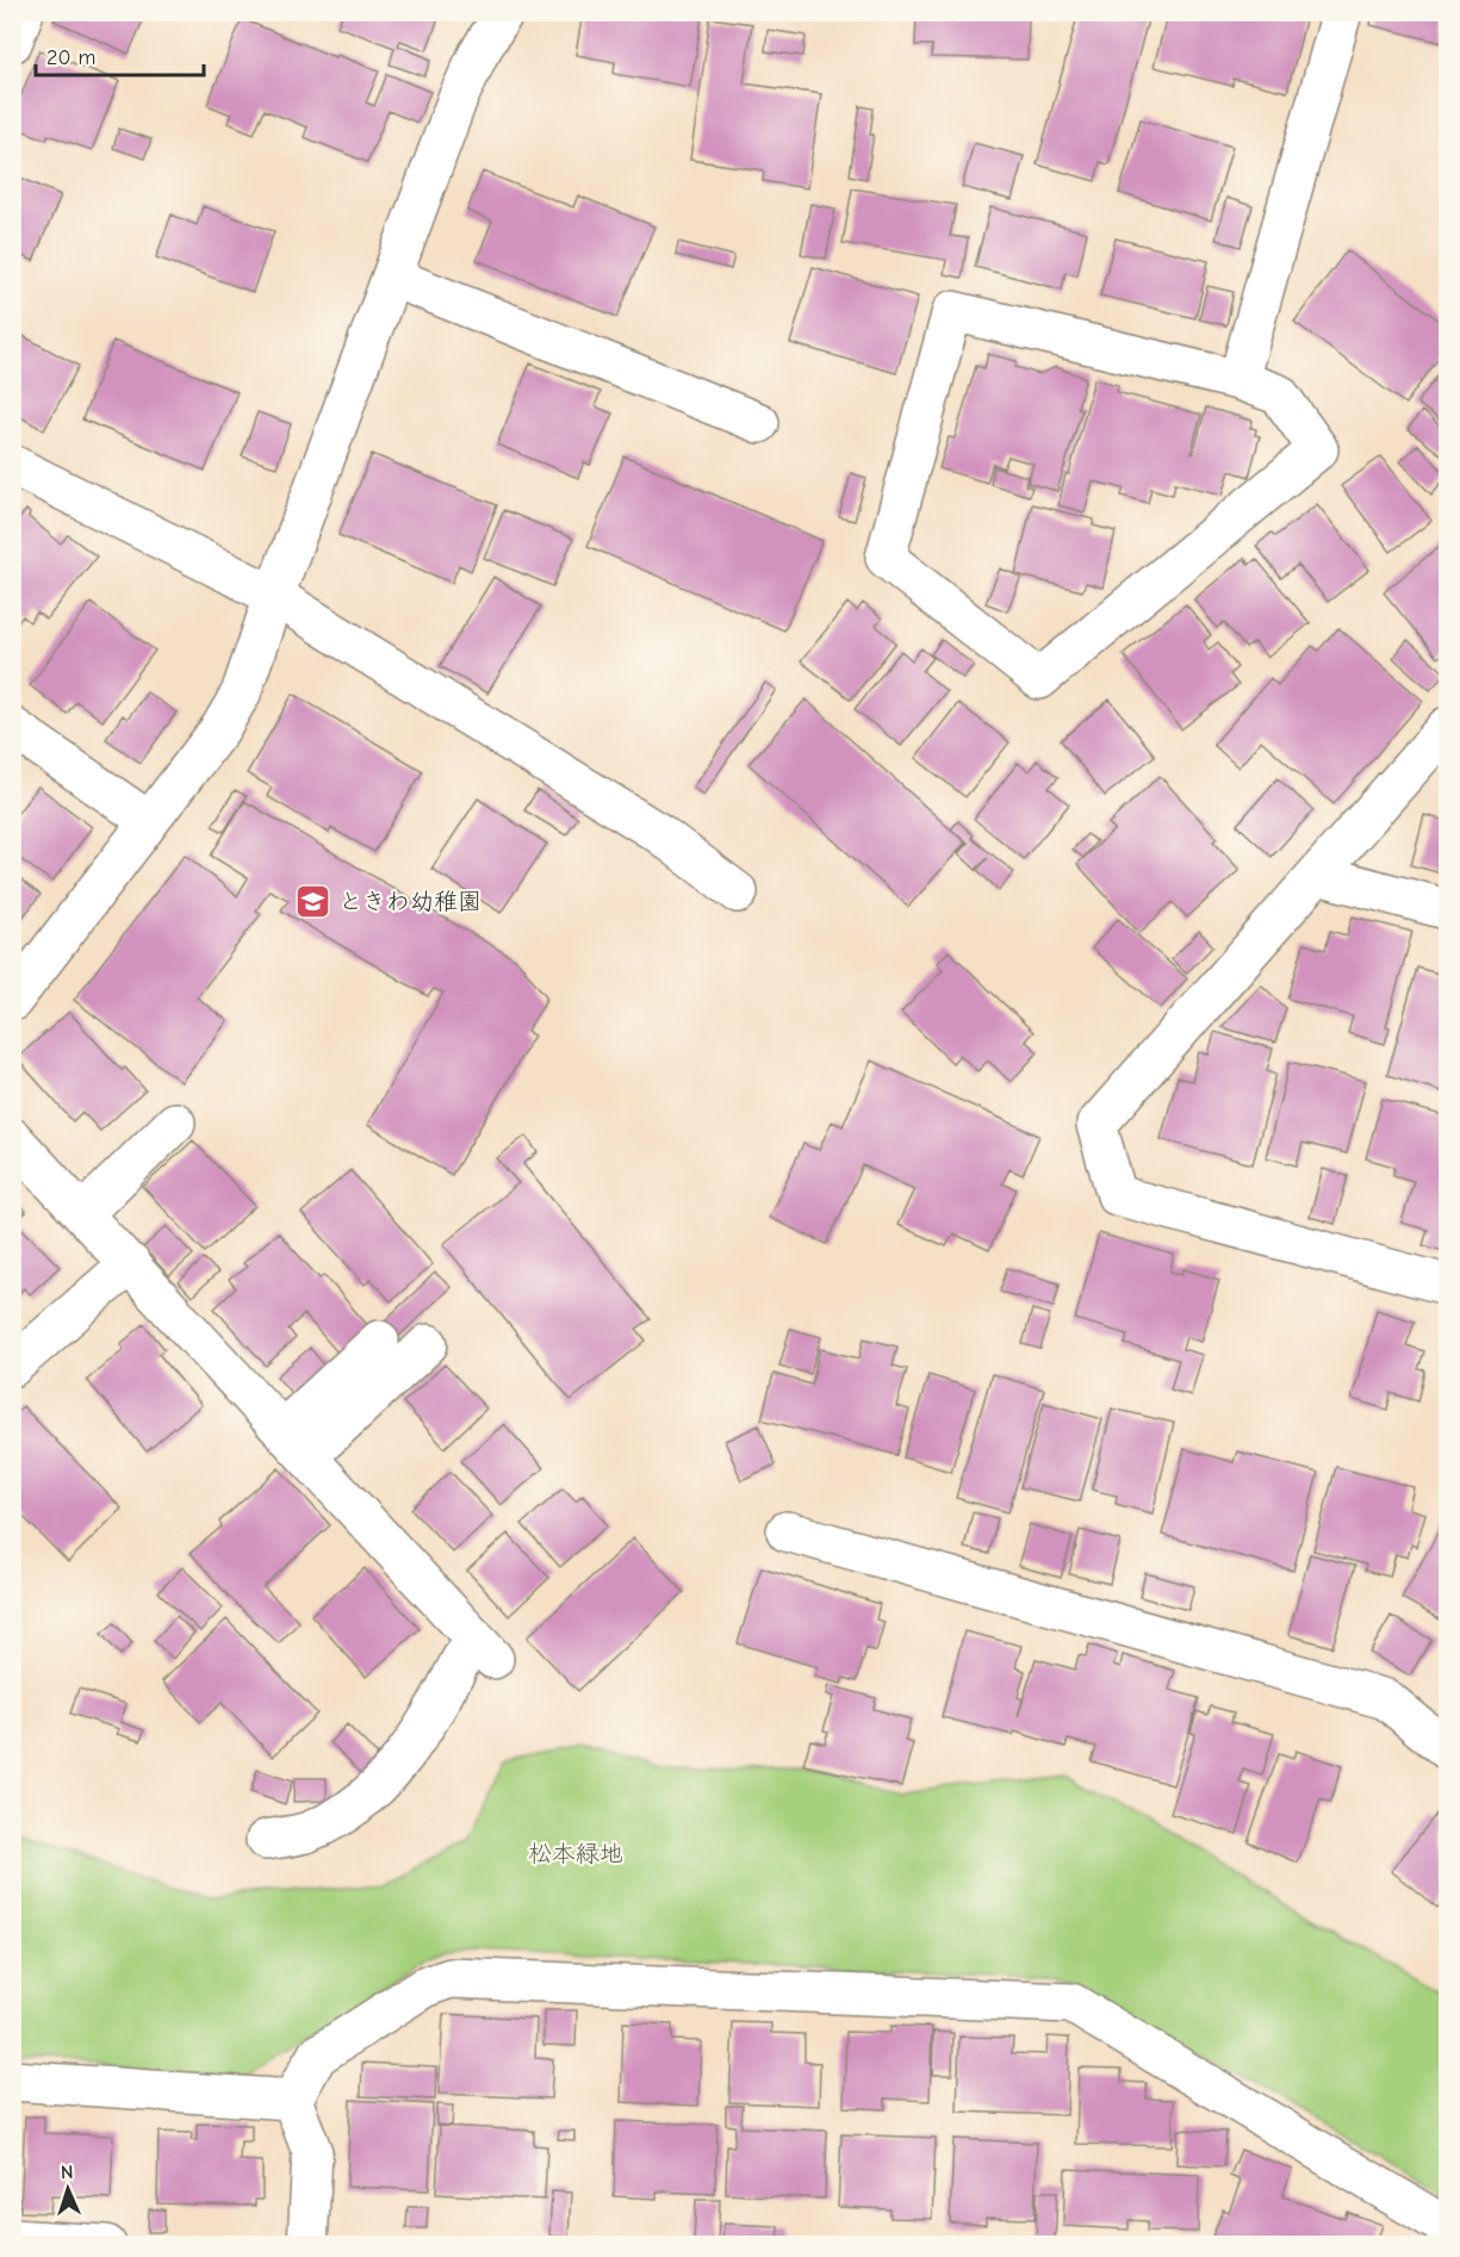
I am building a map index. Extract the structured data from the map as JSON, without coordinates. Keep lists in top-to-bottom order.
{
  "parks": ["松本緑地"],
  "places": {
    "school or university": ["ときわ幼稚園"]
  },
  "scale_bar": "20 m",
  "north": "top"
}
